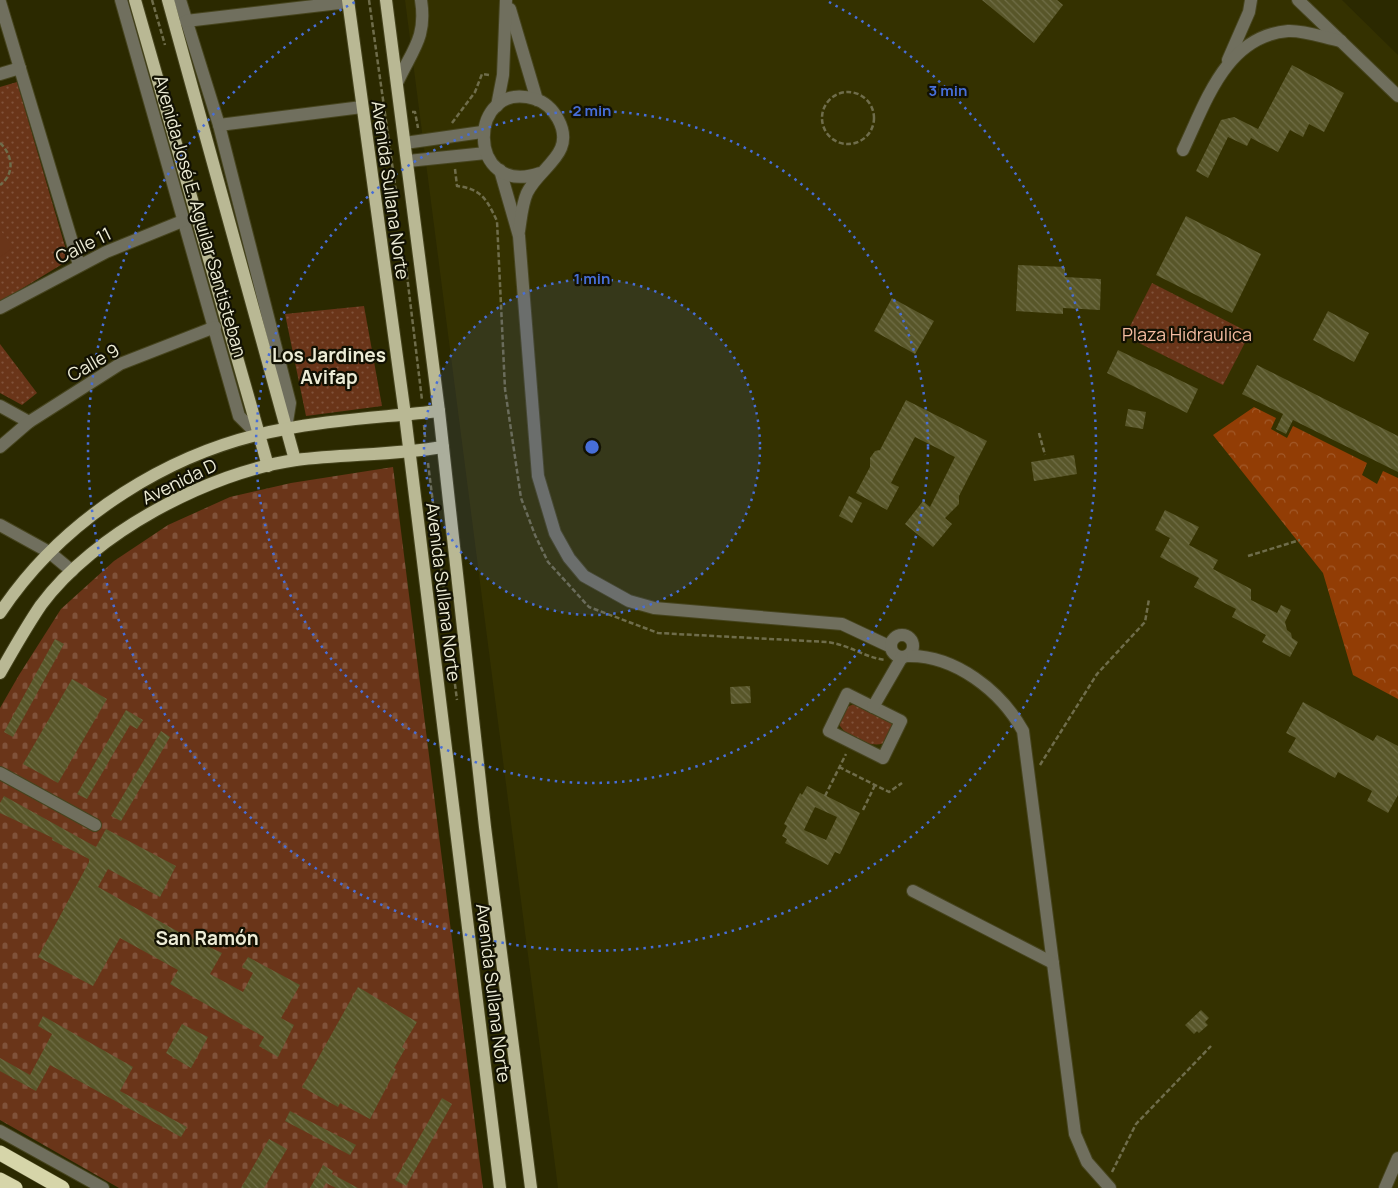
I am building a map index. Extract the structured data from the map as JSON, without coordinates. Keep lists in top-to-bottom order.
{
  "streets": {
    "main road": ["Avenida Sullana Norte", "Avenida José E. Aguilar Santisteban", "Avenida D"],
    "street": ["Calle 11", "Calle 9"]
  },
  "crossings": [
    ["Avenida Sullana Norte", "Avenida D"],
    ["Avenida José E. Aguilar Santisteban", "Calle 11"],
    ["Avenida José E. Aguilar Santisteban", "Calle 9"],
    ["Avenida José E. Aguilar Santisteban", "Avenida D"]
  ],
  "districts": ["Los Jardines Avifap", "San Ramón"],
  "parks": ["Plaza Hidraulica"],
  "rings": ["3 min", "2 min", "1 min"]
}
